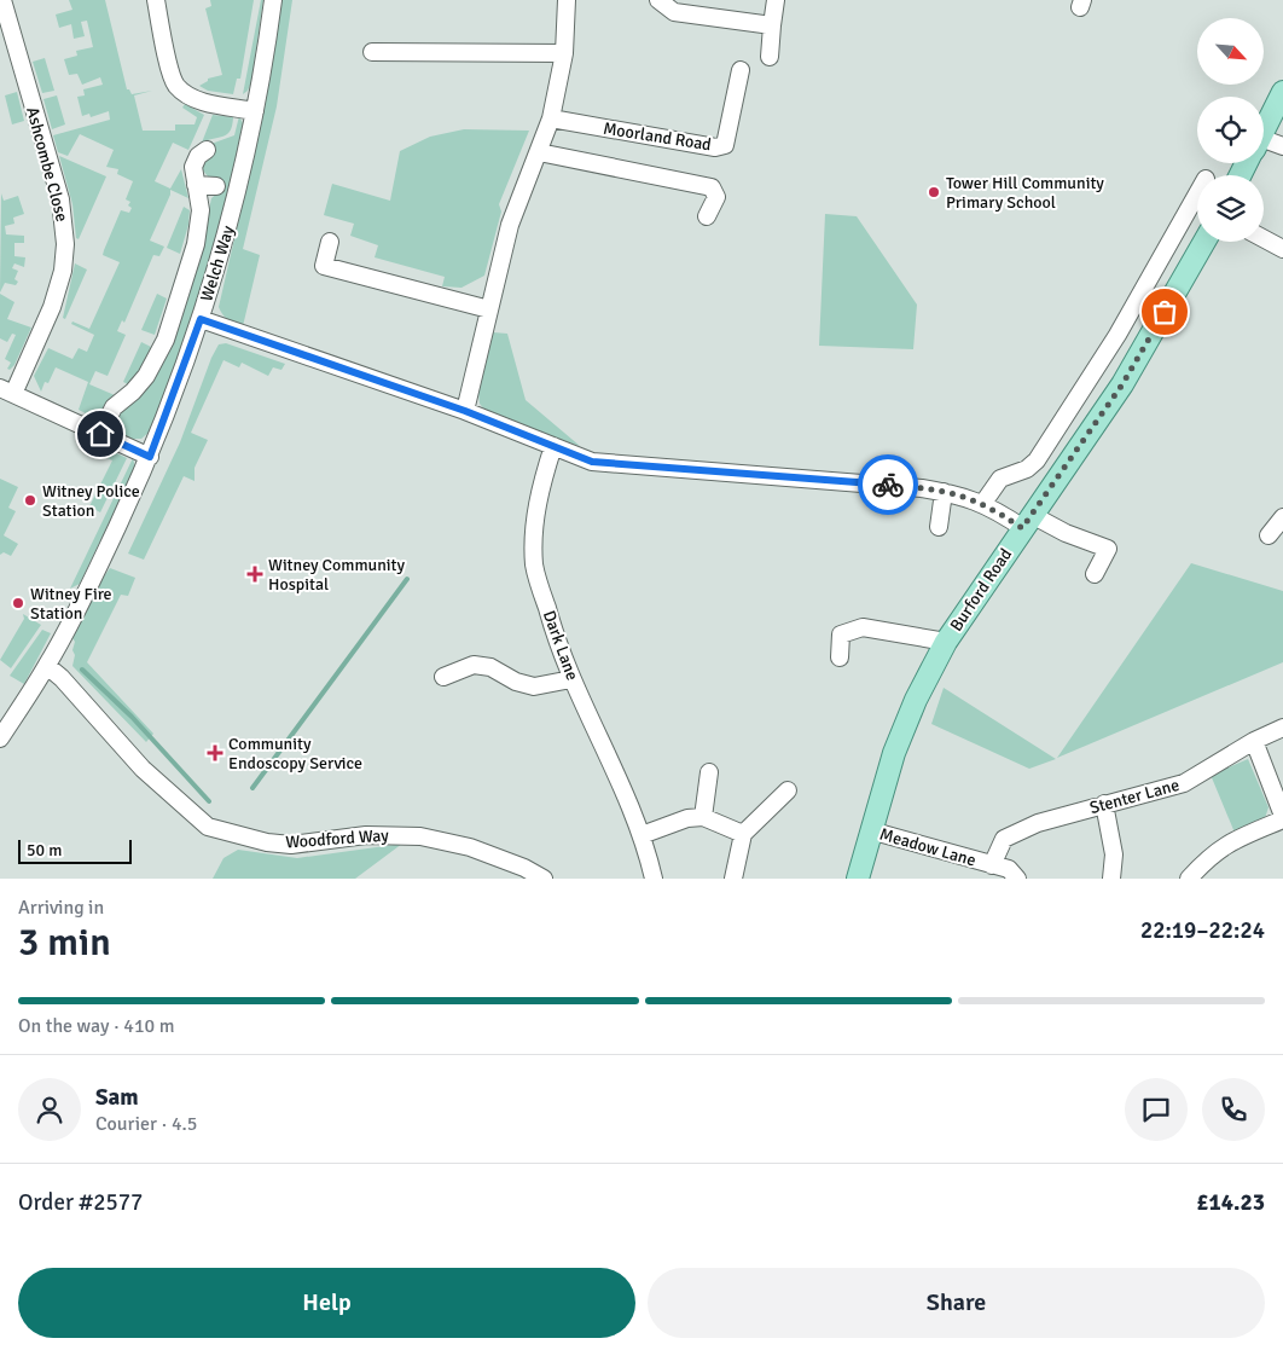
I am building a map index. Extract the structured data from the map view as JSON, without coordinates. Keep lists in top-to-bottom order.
{
  "streets": {
    "main road": ["Burford Road"],
    "street": [
      "Moorland Road",
      "Ashcombe Close",
      "Welch Way",
      "Dark Lane",
      "Stenter Lane",
      "Woodford Way",
      "Meadow Lane"
    ]
  },
  "crossings": [
    ["Welch Way", "Woodford Way"],
    ["Burford Road", "Meadow Lane"],
    ["Stenter Lane", "Meadow Lane"]
  ],
  "places": {
    "other": ["Tower Hill Community Primary School", "Witney Police Station", "Witney Fire Station"],
    "health": ["Witney Community Hospital", "Community Endoscopy Service"]
  },
  "scale_bar": "50 m",
  "north": "bottom right",
  "page": {
    "scale": "50 m",
    "heading": ["3 min", "Arriving in", "22:19–22:24"],
    "panel": [
      "Sam",
      "Courier · 4.5",
      "Order #2577",
      "£14.23"
    ],
    "bar": "On the way · 410 m",
    "buttons": ["Help", "Share"]
  }
}
